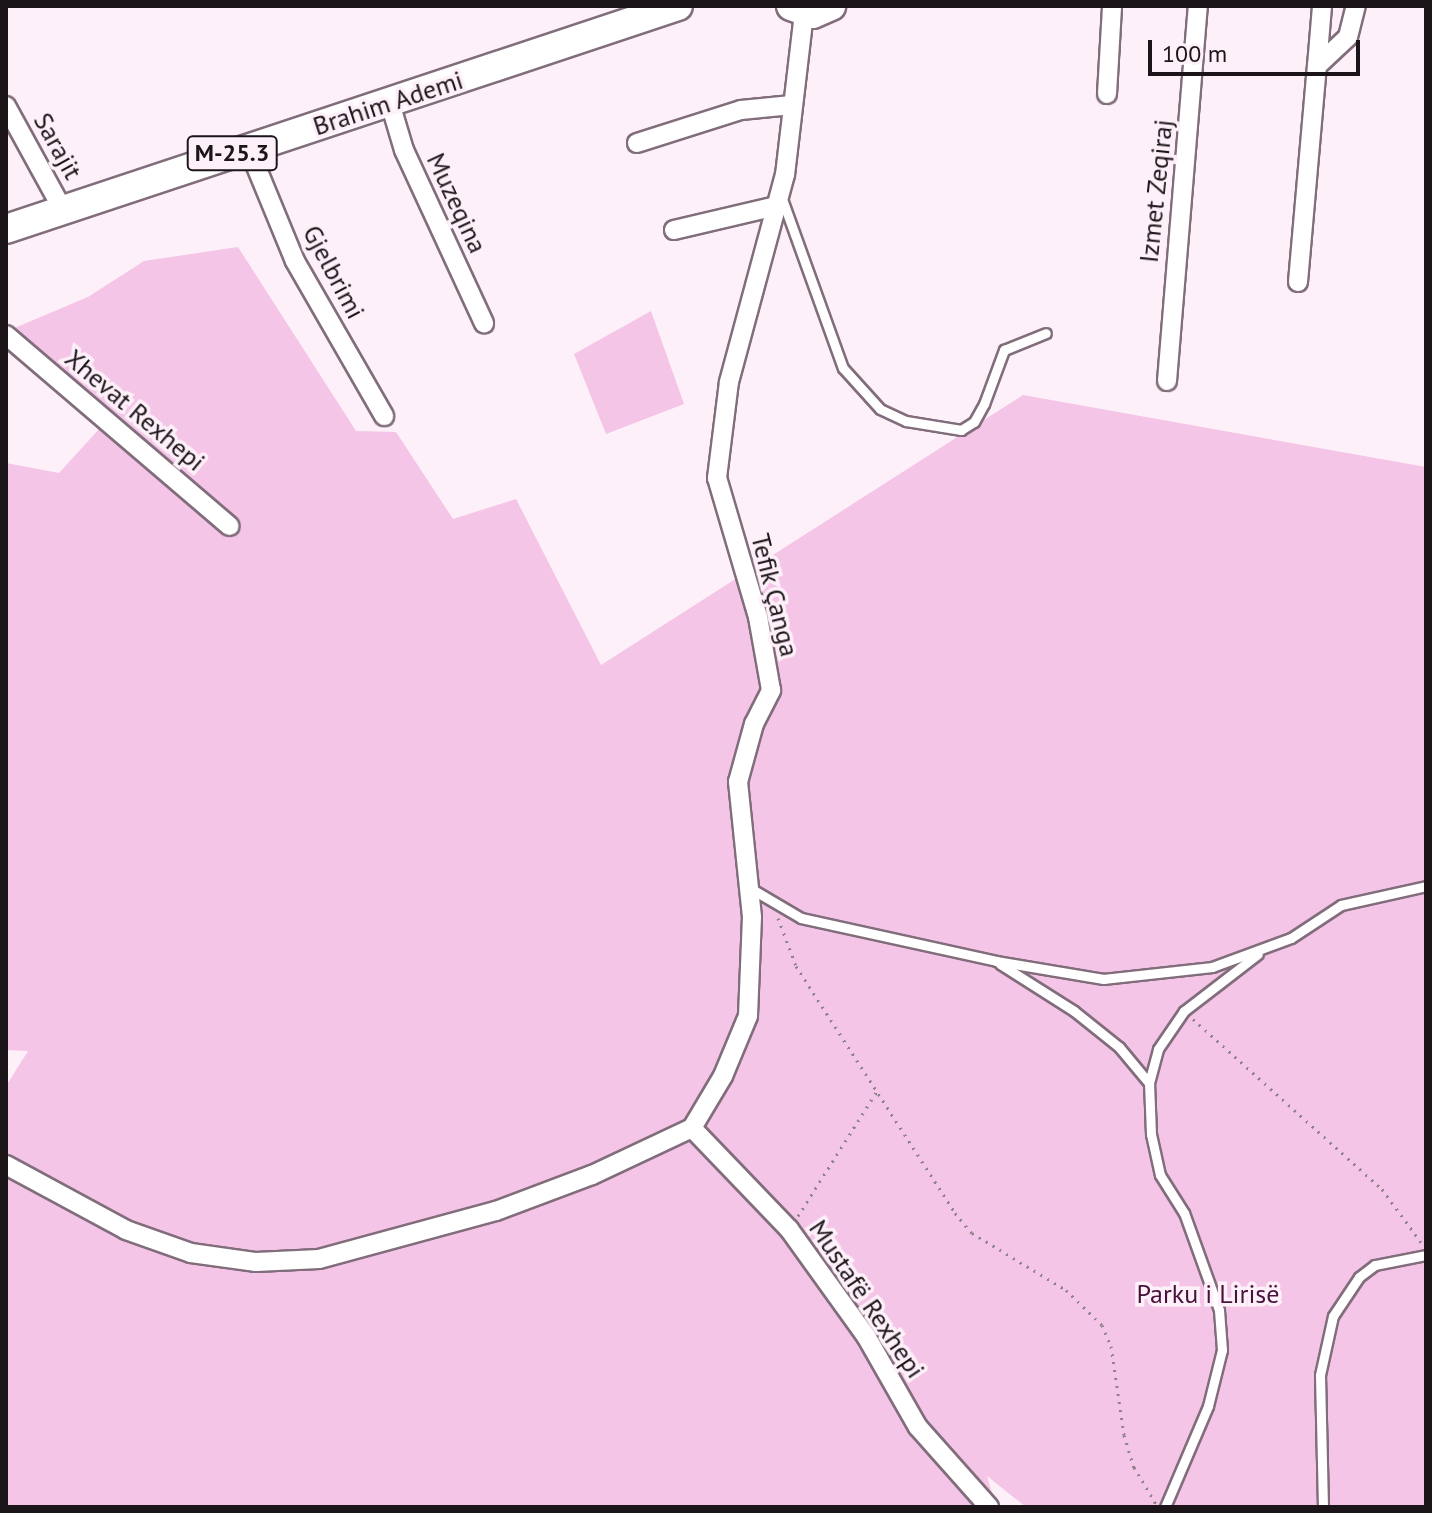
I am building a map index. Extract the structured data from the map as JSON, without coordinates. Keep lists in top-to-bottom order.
{
  "streets": {
    "main road": ["Brahim Ademi", "M-25.3"],
    "street": [
      "Sarajit",
      "Izmet Zeqiraj",
      "Muzeqina",
      "Gjelbrimi",
      "Xhevat Rexhepi",
      "Tefik Çanga",
      "Mustafë Rexhepi"
    ]
  },
  "crossings": [
    ["Brahim Ademi", "Sarajit"],
    ["Brahim Ademi", "Muzeqina"],
    ["Brahim Ademi", "Gjelbrimi"],
    ["Tefik Çanga", "Mustafë Rexhepi"]
  ],
  "parks": ["Parku i Lirisë"],
  "scale_bar": "100 m"
}
